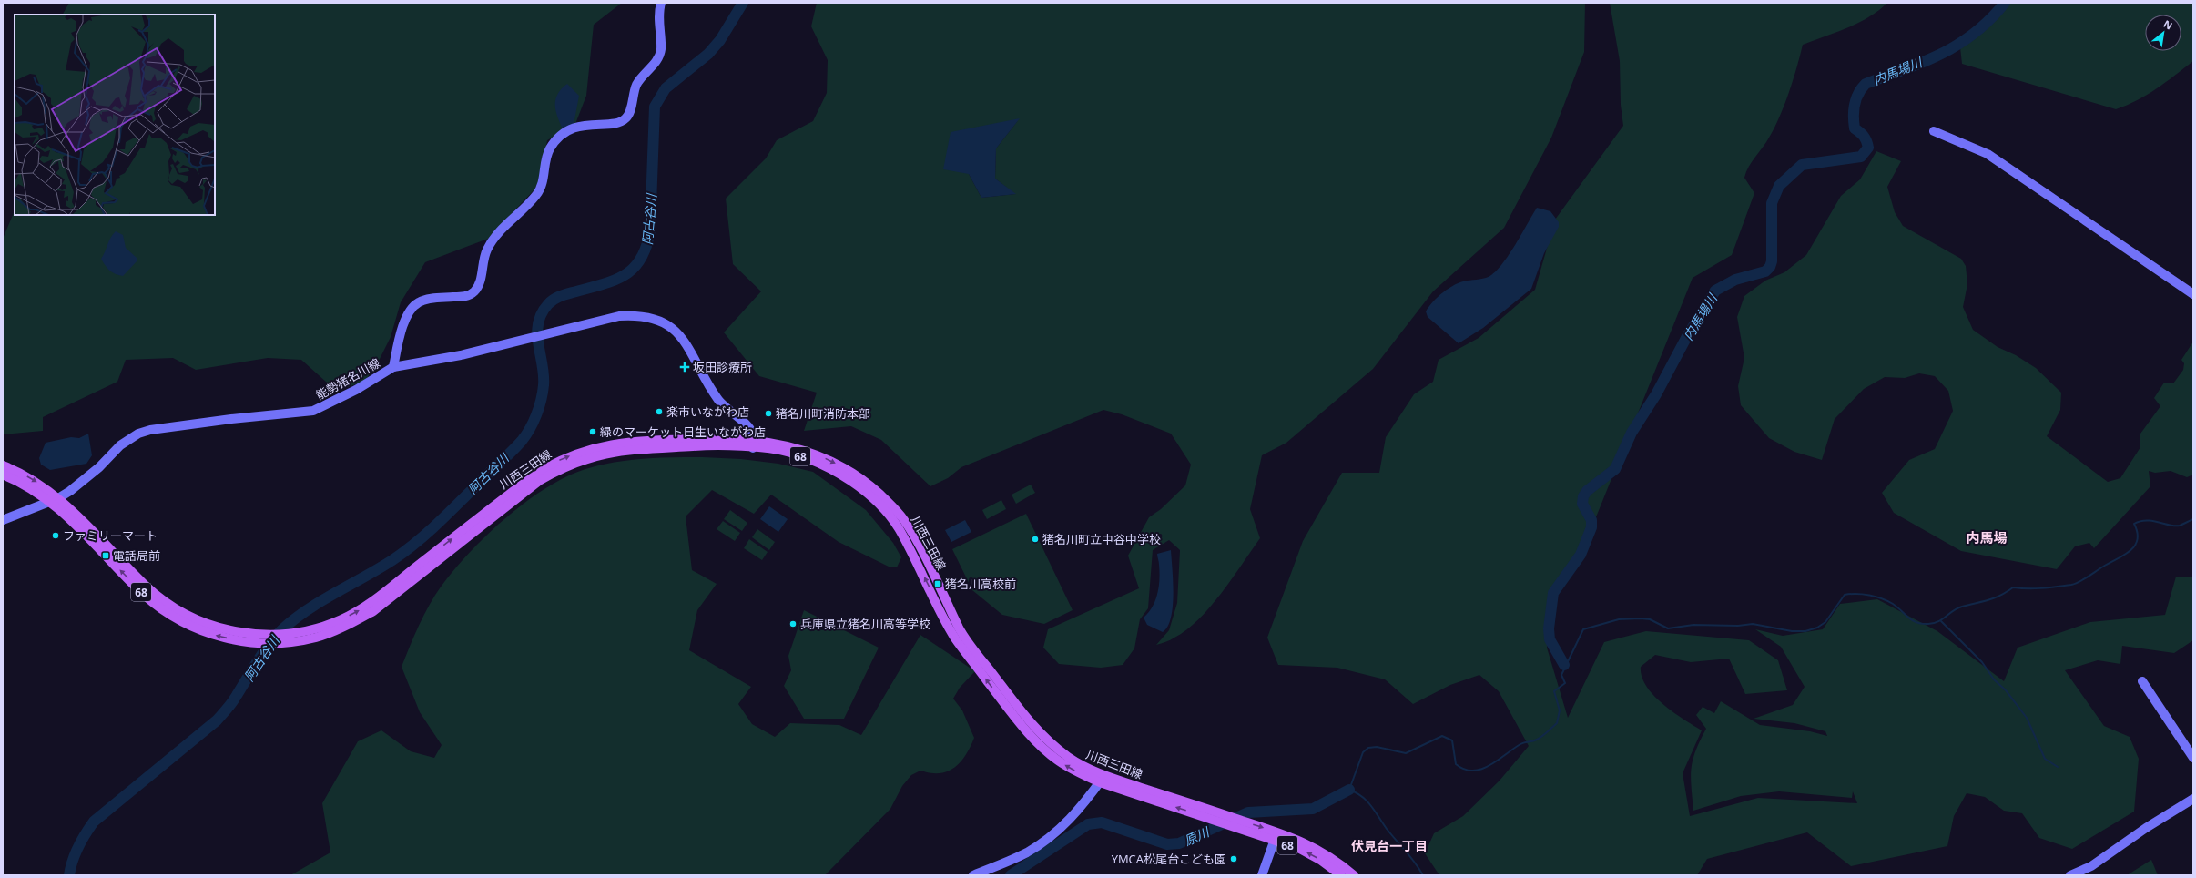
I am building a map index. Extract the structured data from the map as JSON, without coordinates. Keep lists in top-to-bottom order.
{
  "streets": {
    "main road": ["68", "川西三田線"],
    "street": ["能勢猪名川線"]
  },
  "crossings": [
    ["能勢猪名川線", "川西三田線"]
  ],
  "districts": ["内馬場", "伏見台一丁目"],
  "water": ["内馬場川", "阿古谷川", "原川"],
  "places": {
    "health": ["坂田診療所"],
    "other": [
      "楽市いながわ店",
      "猪名川町消防本部",
      "緑のマーケット日生いながわ店",
      "ファミリーマート",
      "猪名川町立中谷中学校",
      "兵庫県立猪名川高等学校",
      "YMCA松尾台こども園"
    ],
    "transit": ["電話局前", "猪名川高校前"]
  },
  "north": "top right"
}
